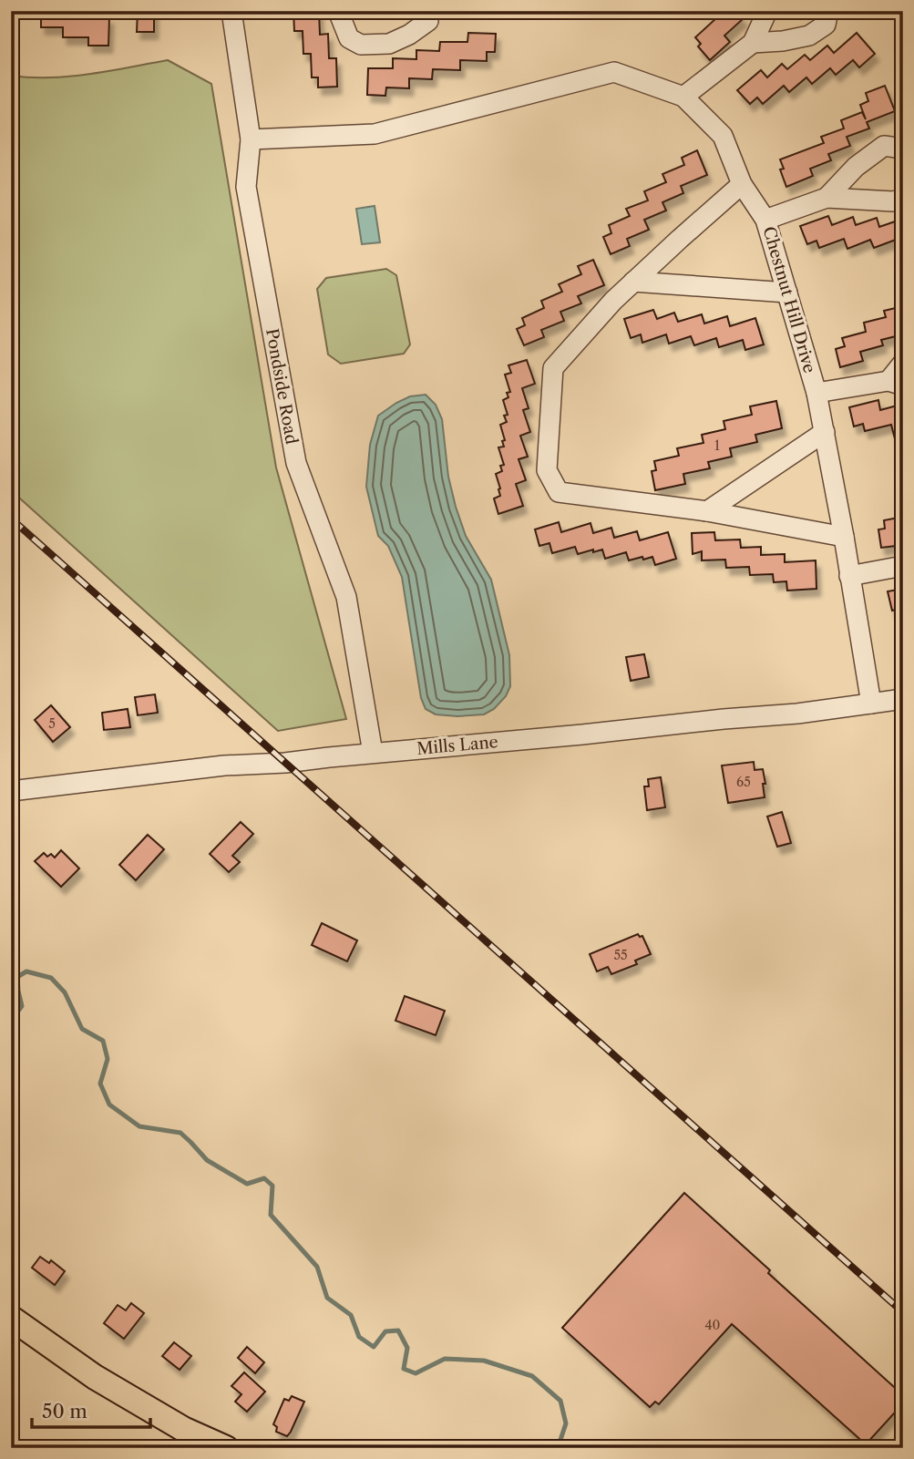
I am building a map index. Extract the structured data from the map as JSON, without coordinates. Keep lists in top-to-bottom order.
{
  "streets": {
    "street": ["Chestnut Hill Drive", "Pondside Road", "Mills Lane"]
  },
  "crossings": [
    ["Chestnut Hill Drive", "Pondside Road"],
    ["Chestnut Hill Drive", "Mills Lane"],
    ["Pondside Road", "Mills Lane"]
  ],
  "house_numbers": [
    "1",
    "5",
    "65",
    "55",
    "40"
  ],
  "scale_bar": "50 m"
}
